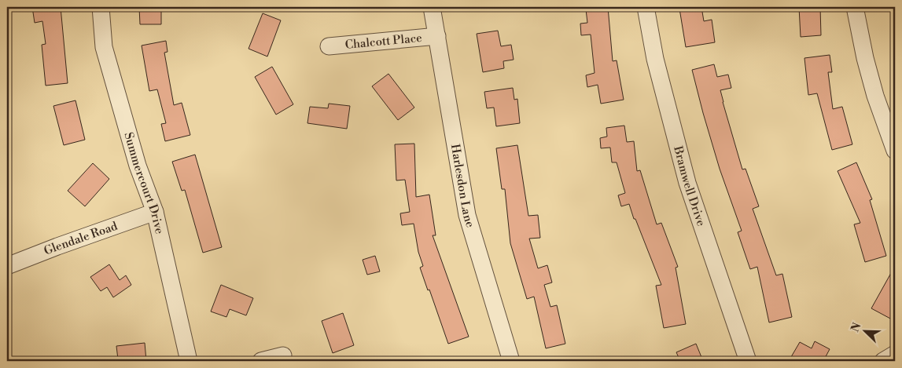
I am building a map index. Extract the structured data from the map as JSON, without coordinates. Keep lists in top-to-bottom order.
{
  "streets": {
    "street": [
      "Chalcott Place",
      "Summercourt Drive",
      "Harlesdon Lane",
      "Bramwell Drive",
      "Glendale Road"
    ]
  },
  "crossings": [
    ["Chalcott Place", "Harlesdon Lane"],
    ["Summercourt Drive", "Glendale Road"]
  ],
  "north": "top left"
}
